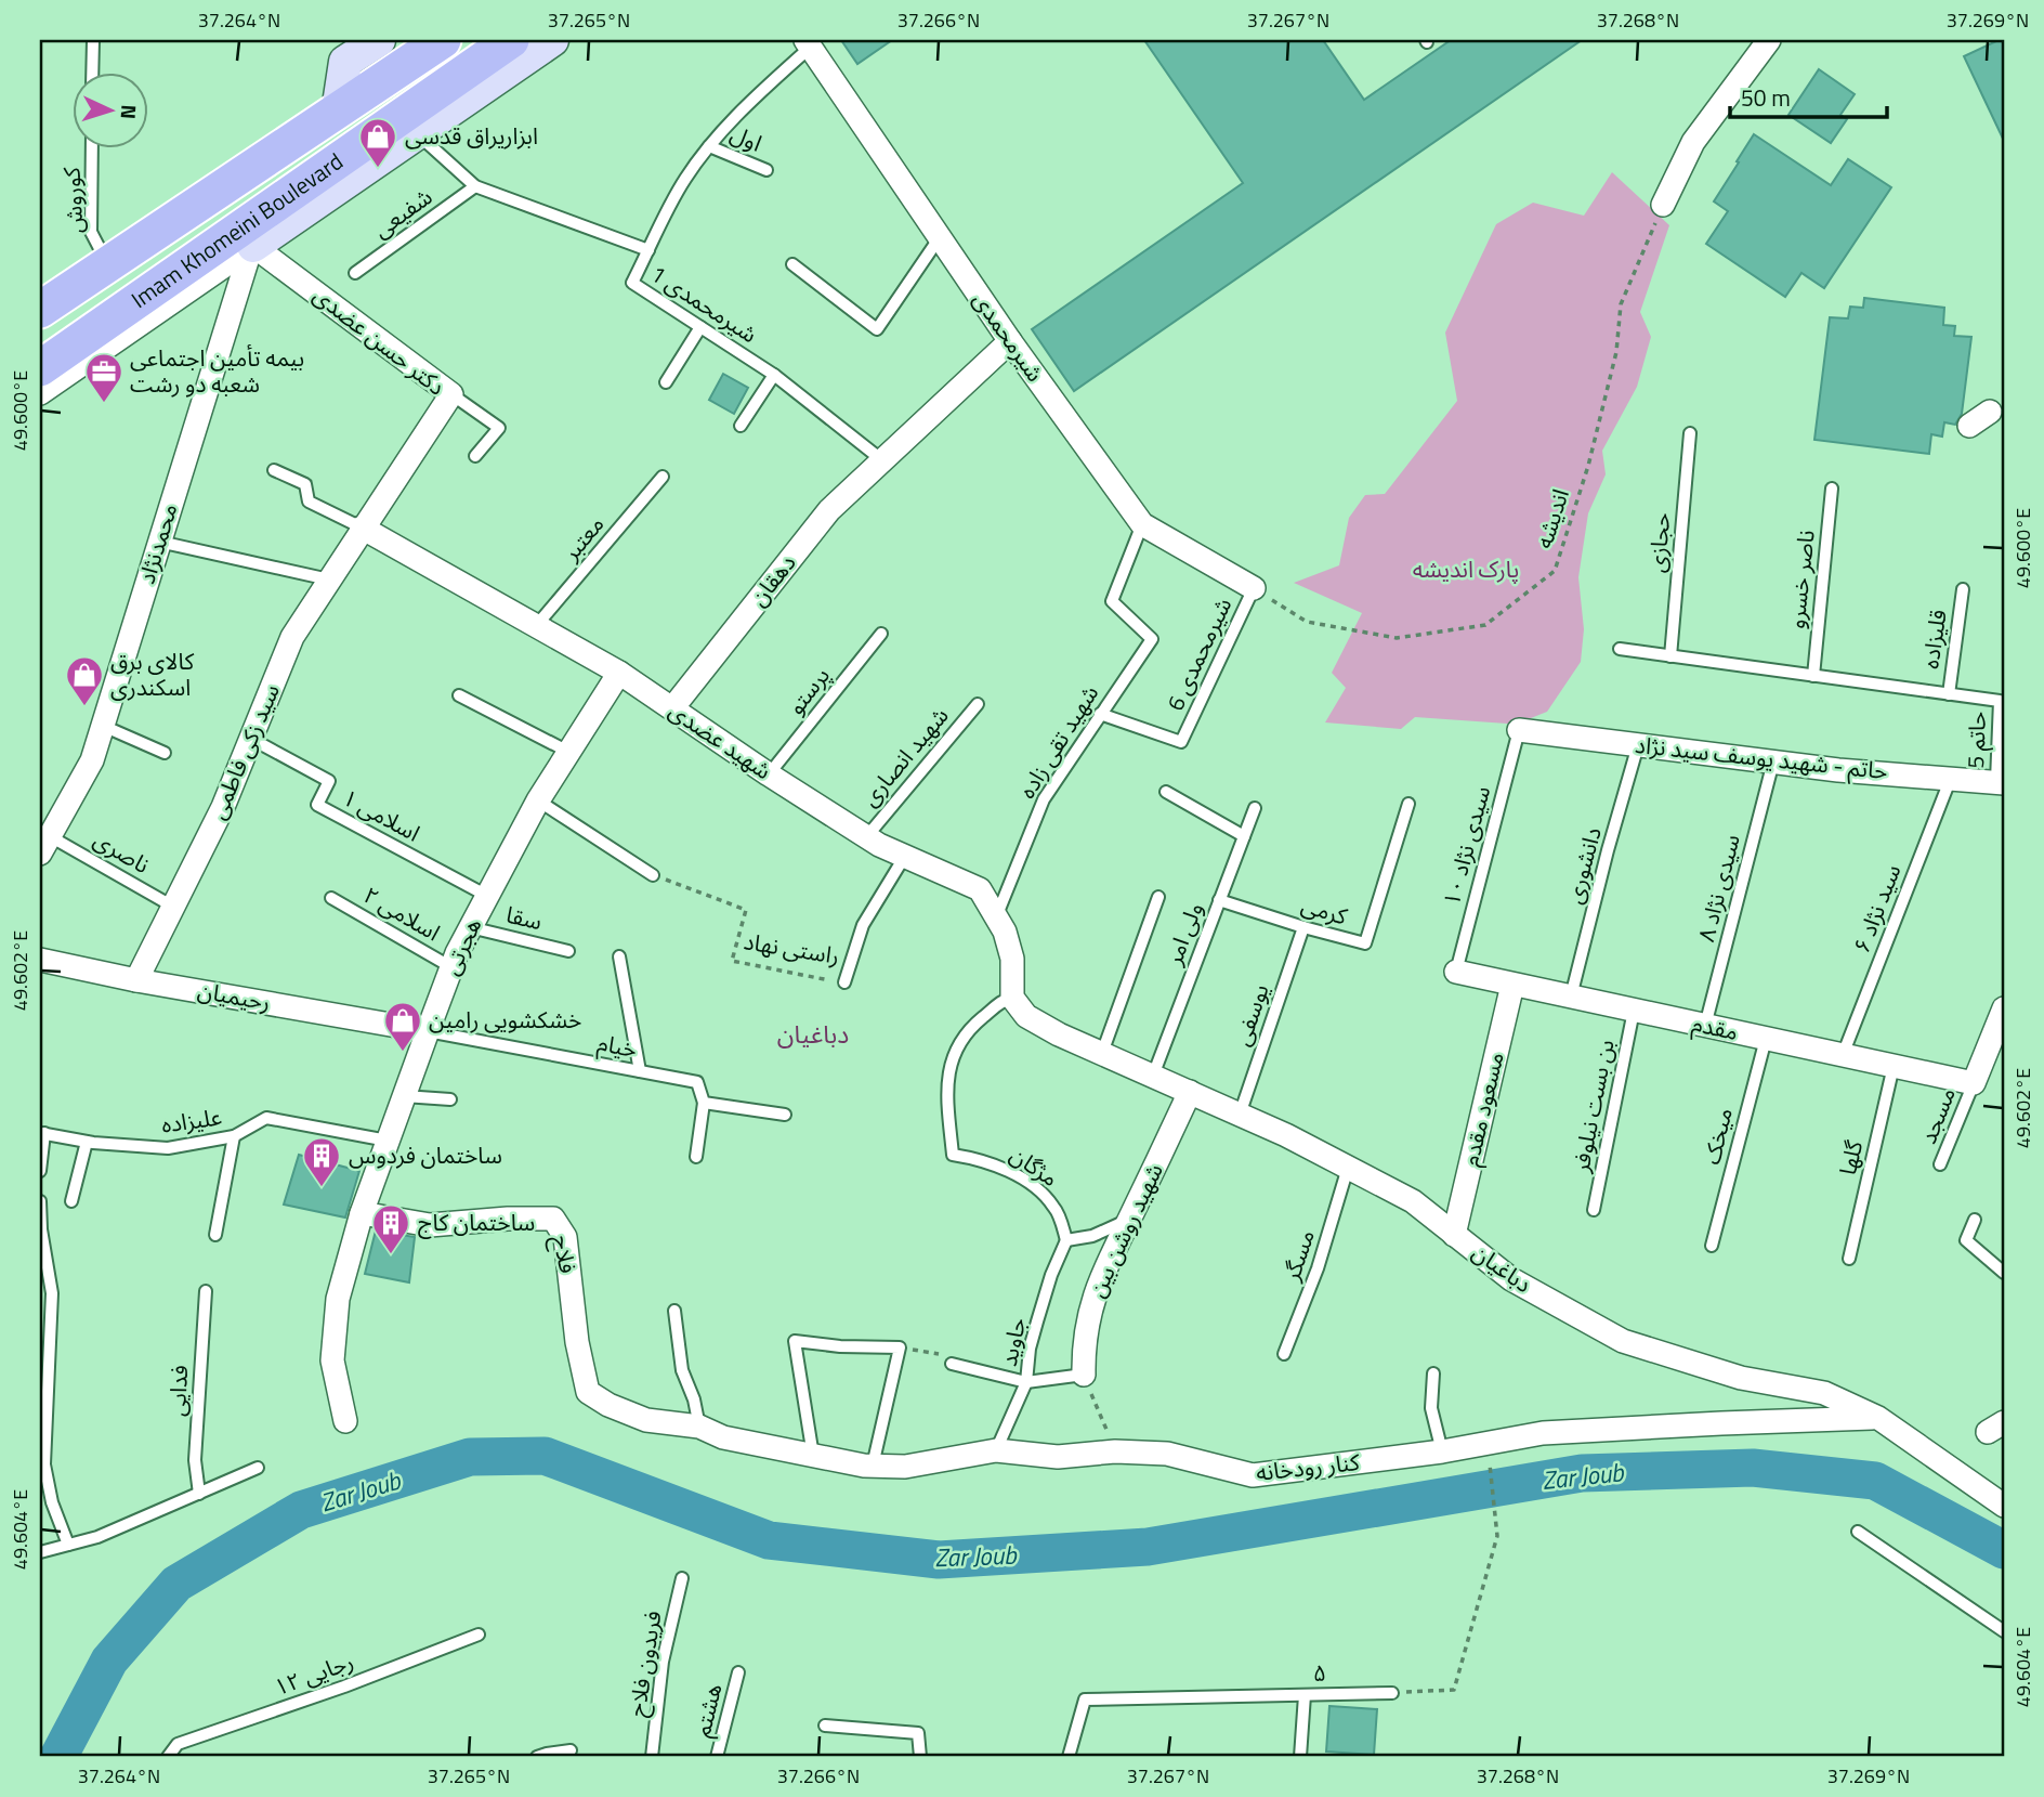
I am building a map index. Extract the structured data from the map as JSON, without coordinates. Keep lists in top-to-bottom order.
{
  "streets": {
    "main road": ["Imam Khomeini Boulevard"],
    "street": [
      "شیرمحمدی",
      "دکتر حسن عضدی",
      "محمدنژاد",
      "دهقان",
      "شهید عضدی",
      "سید زکی فاطمی",
      "حاتم - شهید یوسف سید نژاد",
      "هجرتی",
      "رحیمیان",
      "مقدم",
      "مسعود مقدم",
      "شهید روشن بین",
      "فلاح",
      "دباغیان",
      "کنار رودخانه"
    ],
    "lane": [
      "اول",
      "کوروش",
      "شفیعی",
      "شیرمحمدی 1",
      "معتبر",
      "حجازی",
      "ناصر خسرو",
      "قلیزاده",
      "شیرمحمدی 6",
      "پرستو",
      "حاتم 5",
      "شهید تقی زاده",
      "شهید انصاری",
      "اسلامی ۱",
      "سیدی نژاد ۱۰",
      "ناصری",
      "دانشوری",
      "سیدی نژاد ۸",
      "سید نژاد ۶",
      "کرمی",
      "اسلامی ۲",
      "سقا",
      "ولی امر",
      "راستی نهاد",
      "یوسفی",
      "خیام",
      "بن بست نیلوفر",
      "مسجد",
      "علیزاده",
      "میخک",
      "گلها",
      "مژگان",
      "مسگر",
      "جاوید",
      "فدایی",
      "فریدون فلاح",
      "۵",
      "رجایی ۱۲",
      "هشتم"
    ],
    "path": ["اندیشه"]
  },
  "crossings": [
    ["اول", "شیرمحمدی 1"],
    ["کوروش", "Imam Khomeini Boulevard"],
    ["Imam Khomeini Boulevard", "دکتر حسن عضدی"],
    ["Imam Khomeini Boulevard", "محمدنژاد"],
    ["شیرمحمدی 1", "شیرمحمدی"],
    ["شیرمحمدی 1", "دهقان"],
    ["شیرمحمدی", "اندیشه"],
    ["شیرمحمدی", "دهقان"],
    ["شیرمحمدی", "شیرمحمدی 6"],
    ["شیرمحمدی", "شهید تقی زاده"],
    ["دکتر حسن عضدی", "محمدنژاد"],
    ["دکتر حسن عضدی", "شهید عضدی"],
    ["دکتر حسن عضدی", "سید زکی فاطمی"],
    ["اندیشه", "شیرمحمدی 6"],
    ["معتبر", "شهید عضدی"],
    ["محمدنژاد", "ناصری"],
    ["دهقان", "شهید عضدی"],
    ["قلیزاده", "حاتم 5"],
    ["شیرمحمدی 6", "شهید تقی زاده"],
    ["پرستو", "شهید عضدی"],
    ["حاتم 5", "حاتم - شهید یوسف سید نژاد"],
    ["شهید عضدی", "شهید تقی زاده"],
    ["شهید عضدی", "سید زکی فاطمی"],
    ["شهید عضدی", "شهید انصاری"],
    ["شهید عضدی", "هجرتی"],
    ["شهید عضدی", "راستی نهاد"],
    ["شهید عضدی", "مژگان"],
    ["شهید عضدی", "دباغیان"],
    ["سید زکی فاطمی", "اسلامی ۱"],
    ["سید زکی فاطمی", "ناصری"],
    ["سید زکی فاطمی", "رحیمیان"],
    ["حاتم - شهید یوسف سید نژاد", "سیدی نژاد ۱۰"],
    ["حاتم - شهید یوسف سید نژاد", "دانشوری"],
    ["حاتم - شهید یوسف سید نژاد", "سیدی نژاد ۸"],
    ["حاتم - شهید یوسف سید نژاد", "سید نژاد ۶"],
    ["اسلامی ۱", "هجرتی"],
    ["سیدی نژاد ۱۰", "مقدم"],
    ["دانشوری", "مقدم"],
    ["سیدی نژاد ۸", "مقدم"],
    ["سید نژاد ۶", "مقدم"],
    ["کرمی", "ولی امر"],
    ["کرمی", "یوسفی"],
    ["اسلامی ۲", "هجرتی"],
    ["سقا", "هجرتی"],
    ["ولی امر", "دباغیان"],
    ["هجرتی", "رحیمیان"],
    ["هجرتی", "خیام"],
    ["هجرتی", "علیزاده"],
    ["هجرتی", "فلاح"],
    ["رحیمیان", "خیام"],
    ["یوسفی", "دباغیان"],
    ["مقدم", "بن بست نیلوفر"],
    ["مقدم", "مسعود مقدم"],
    ["مقدم", "مسجد"],
    ["مقدم", "میخک"],
    ["مقدم", "گلها"],
    ["مسعود مقدم", "دباغیان"],
    ["مژگان", "دباغیان"],
    ["مژگان", "جاوید"],
    ["شهید روشن بین", "دباغیان"],
    ["فلاح", "کنار رودخانه"],
    ["مسگر", "دباغیان"],
    ["دباغیان", "کنار رودخانه"],
    ["جاوید", "کنار رودخانه"]
  ],
  "districts": ["دباغیان"],
  "water": ["Zar Joub"],
  "parks": ["پارک اندیشه"],
  "places": {
    "shop": ["ابزاریراق قدسی", "کالای برق اسکندری", "خشکشویی رامین"],
    "office": ["بیمه تأمین اجتماعی شعبه دو رشت"],
    "building": ["ساختمان فردوس", "ساختمان کاج"]
  },
  "scale_bar": "50 m",
  "north": "right",
  "coordinates": [
    "37.264°N",
    "37.265°N",
    "37.266°N",
    "37.267°N",
    "37.268°N",
    "37.269°N",
    "49.600°E",
    "49.602°E",
    "49.604°E"
  ]
}
